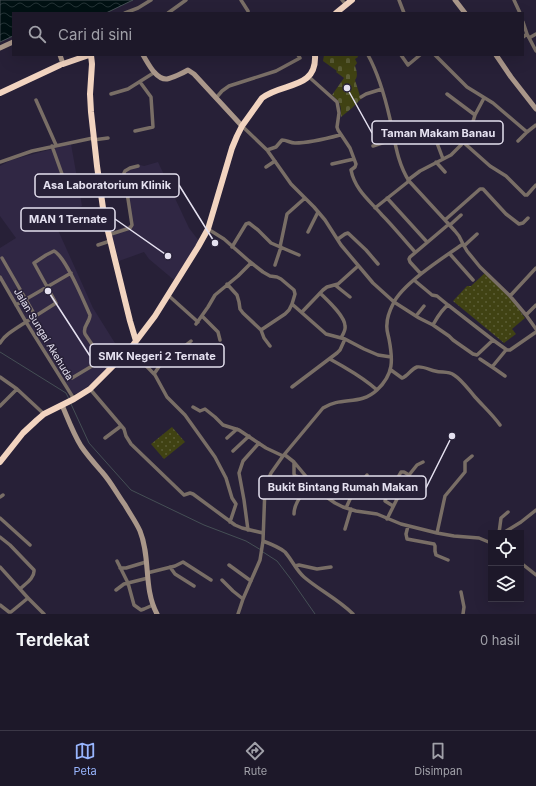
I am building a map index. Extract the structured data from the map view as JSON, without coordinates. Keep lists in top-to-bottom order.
{
  "streets": {
    "street": ["Jalan Sungai Akehuda"]
  },
  "places": [
    "Taman Makam Banau",
    "Asa Laboratorium Klinik",
    "MAN 1 Ternate",
    "SMK Negeri 2 Ternate",
    "Bukit Bintang Rumah Makan"
  ],
  "page": {
    "search": "Cari di sini",
    "heading": ["Terdekat", "0 hasil"],
    "nav": ["Peta", "Rute", "Disimpan"]
  }
}
